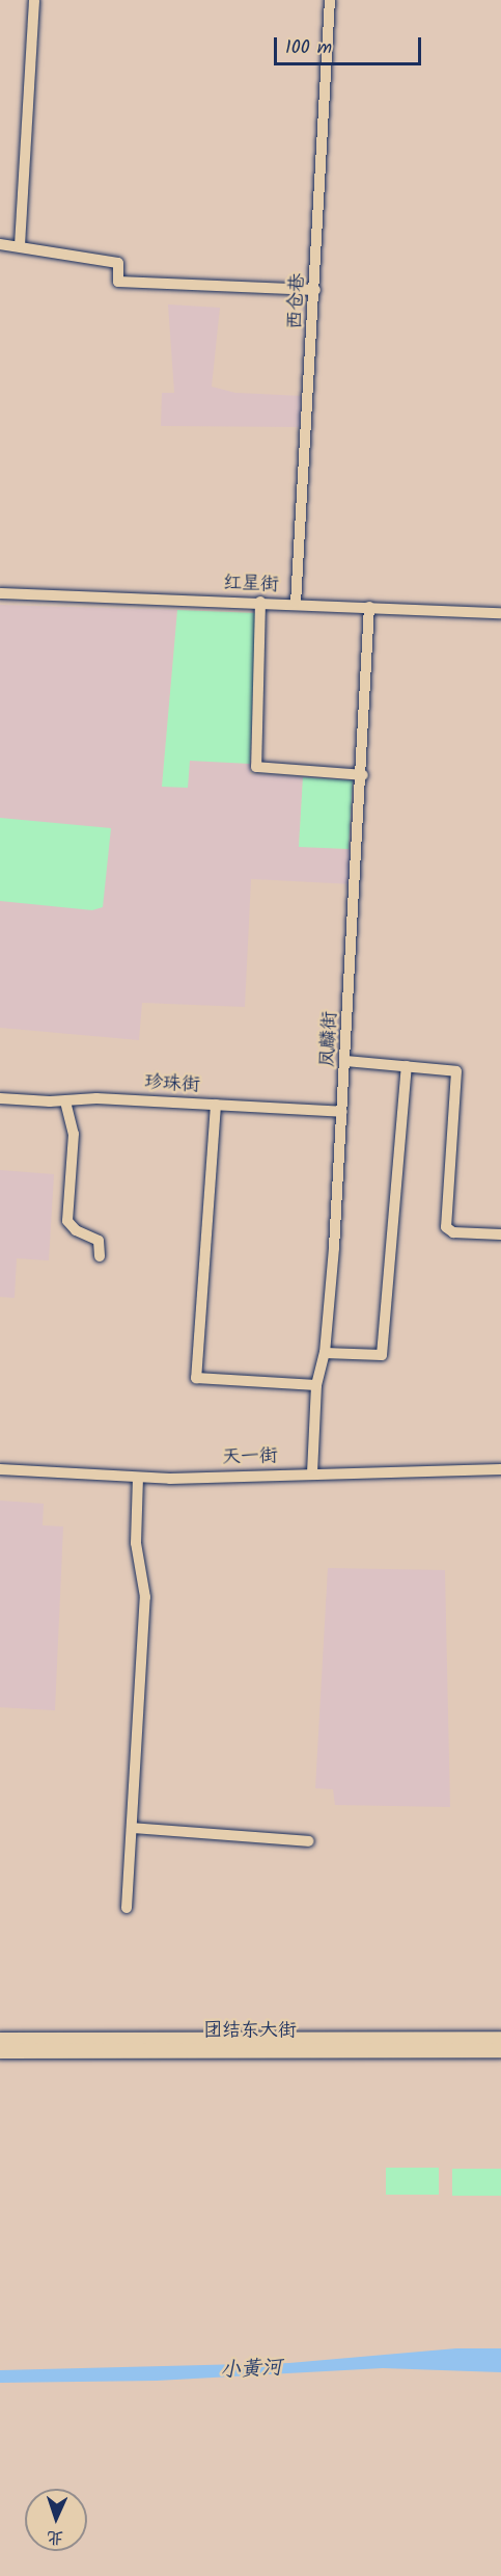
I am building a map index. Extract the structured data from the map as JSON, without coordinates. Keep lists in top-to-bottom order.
{
  "streets": {
    "main road": ["团结东大街"],
    "street": [
      "西仓巷",
      "红星街",
      "凤麟街",
      "珍珠街",
      "天一街"
    ]
  },
  "crossings": [
    ["西仓巷", "红星街"],
    ["红星街", "凤麟街"],
    ["凤麟街", "珍珠街"],
    ["凤麟街", "天一街"]
  ],
  "water": ["小黄河"],
  "scale_bar": "100 m",
  "north": "bottom"
}
